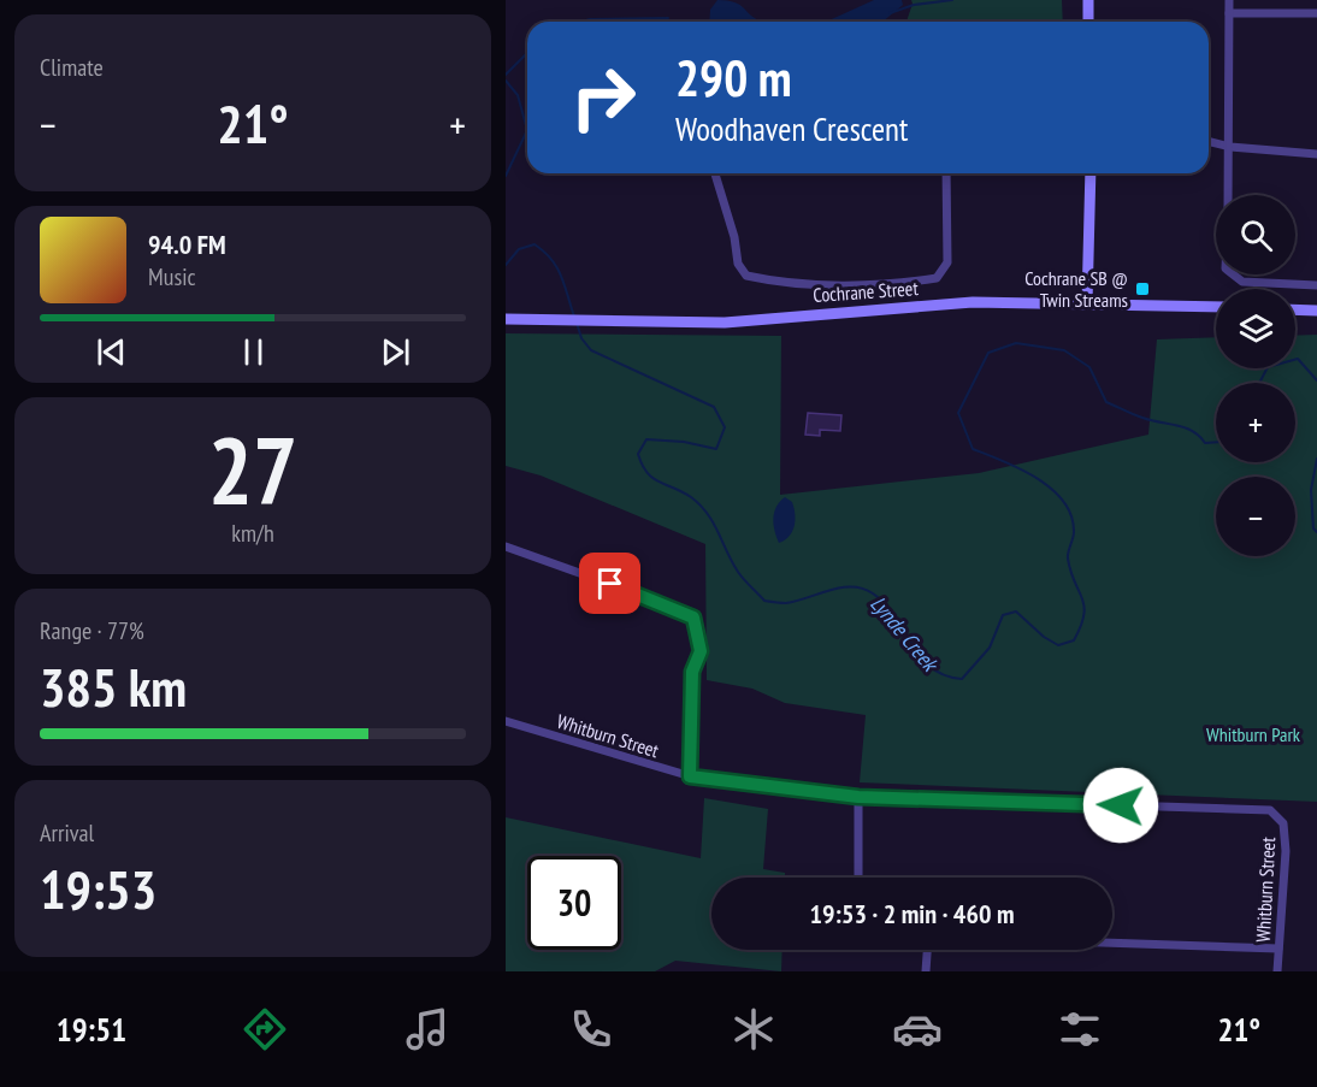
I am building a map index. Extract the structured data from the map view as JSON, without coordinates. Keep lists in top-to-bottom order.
{
  "streets": {
    "street": ["Cochrane Street", "Whitburn Street"]
  },
  "water": ["Lynde Creek"],
  "parks": ["Whitburn Park"],
  "places": {
    "transit": ["Cochrane SB @ Twin Streams"]
  },
  "page": {
    "tile": [
      "Climate",
      ["27", "km/h"],
      ["Range · 77%", "385 km"],
      ["Arrival", "19:53"]
    ],
    "turn": ["290 m", "Woodhaven Crescent"],
    "heat": ["−", "21°", "+"],
    "map_buttons": ["+", "−"],
    "song": ["94.0 FM", "Music"],
    "limit": "30",
    "trip": "19:53 · 2 min · 460 m",
    "tabs": ["19:51", "21°"]
  }
}
